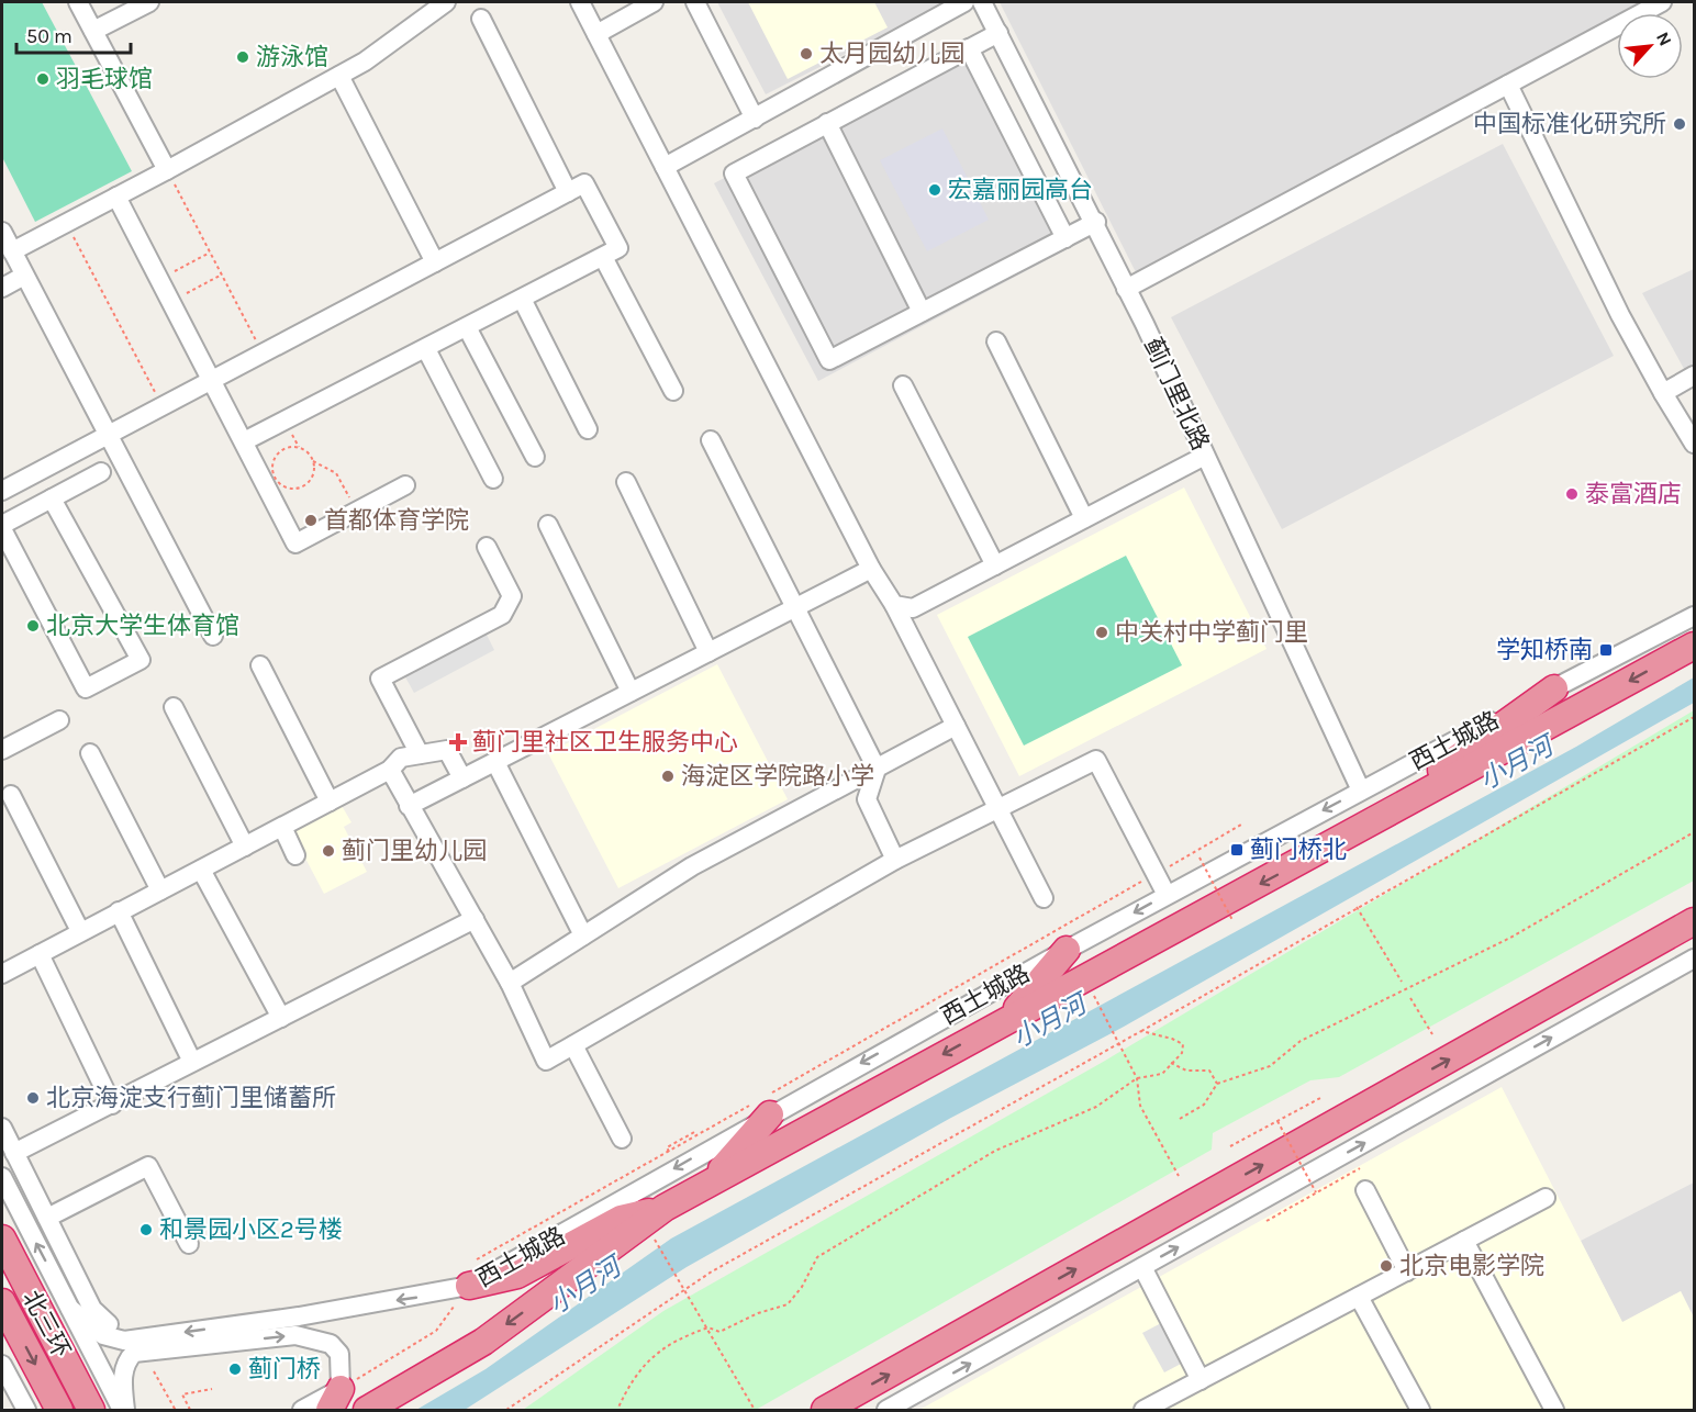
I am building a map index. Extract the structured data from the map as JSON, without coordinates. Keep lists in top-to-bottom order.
{
  "streets": {
    "highway": ["西土城路", "北三环"],
    "street": ["蓟门里北路"]
  },
  "crossings": [
    ["蓟门里北路", "西土城路"]
  ],
  "water": ["小月河"],
  "places": {
    "other": [
      "太月园幼儿园",
      "游泳馆",
      "羽毛球馆",
      "中国标准化研究所",
      "宏嘉丽园高台",
      "泰富酒店",
      "首都体育学院",
      "北京大学生体育馆",
      "中关村中学蓟门里",
      "海淀区学院路小学",
      "蓟门里幼儿园",
      "北京海淀支行蓟门里储蓄所",
      "和景园小区2号楼",
      "北京电影学院",
      "蓟门桥"
    ],
    "transit": ["学知桥南", "蓟门桥北"],
    "health": ["蓟门里社区卫生服务中心"]
  },
  "scale_bar": "50 m",
  "north": "top right"
}
